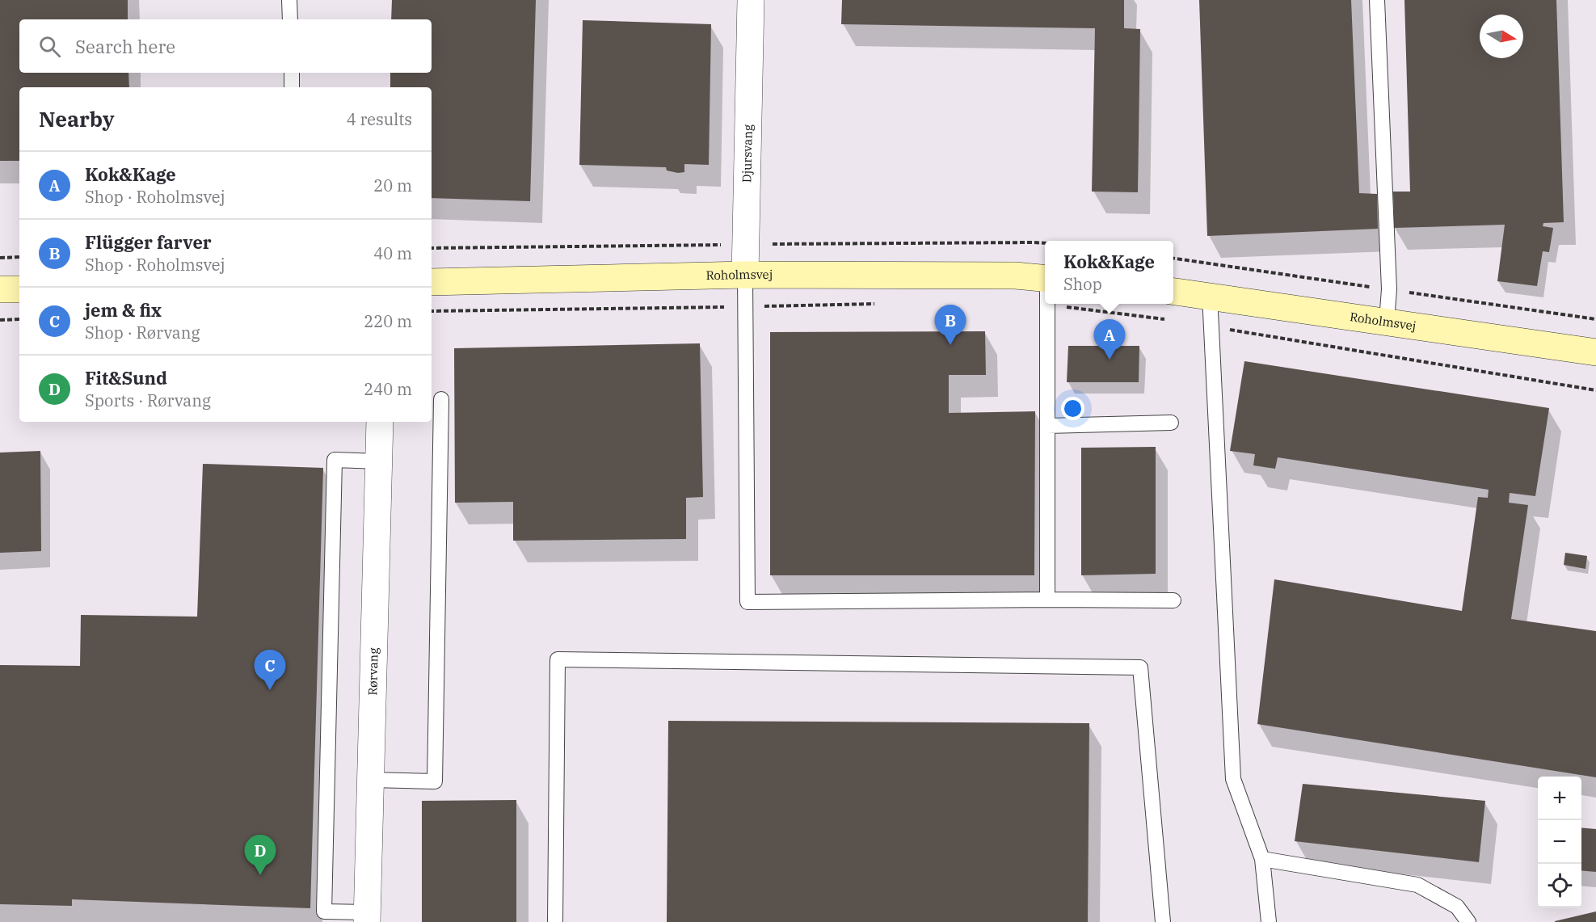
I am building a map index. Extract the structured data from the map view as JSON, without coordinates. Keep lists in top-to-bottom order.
{
  "streets": {
    "street": ["Djursvang", "Roholmsvej", "Rørvang"]
  },
  "crossings": [
    ["Djursvang", "Roholmsvej"]
  ],
  "north": "right",
  "page": {
    "search": "Search here",
    "heading": ["Nearby", "4 results"],
    "list": [
      {
        "mark": "A",
        "name": "Kok&Kage",
        "note": "Shop · Roholmsvej",
        "value": "20 m"
      },
      {
        "mark": "B",
        "name": "Flügger farver",
        "note": "Shop · Roholmsvej",
        "value": "40 m"
      },
      {
        "mark": "C",
        "name": "jem & fix",
        "note": "Shop · Rørvang",
        "value": "220 m"
      },
      {
        "mark": "D",
        "name": "Fit&Sund",
        "note": "Sports · Rørvang",
        "value": "240 m"
      }
    ],
    "popup": ["Kok&Kage", "Shop"],
    "pins": [
      "B",
      "A",
      "C",
      "D"
    ],
    "map_buttons": ["+", "−"]
  }
}
